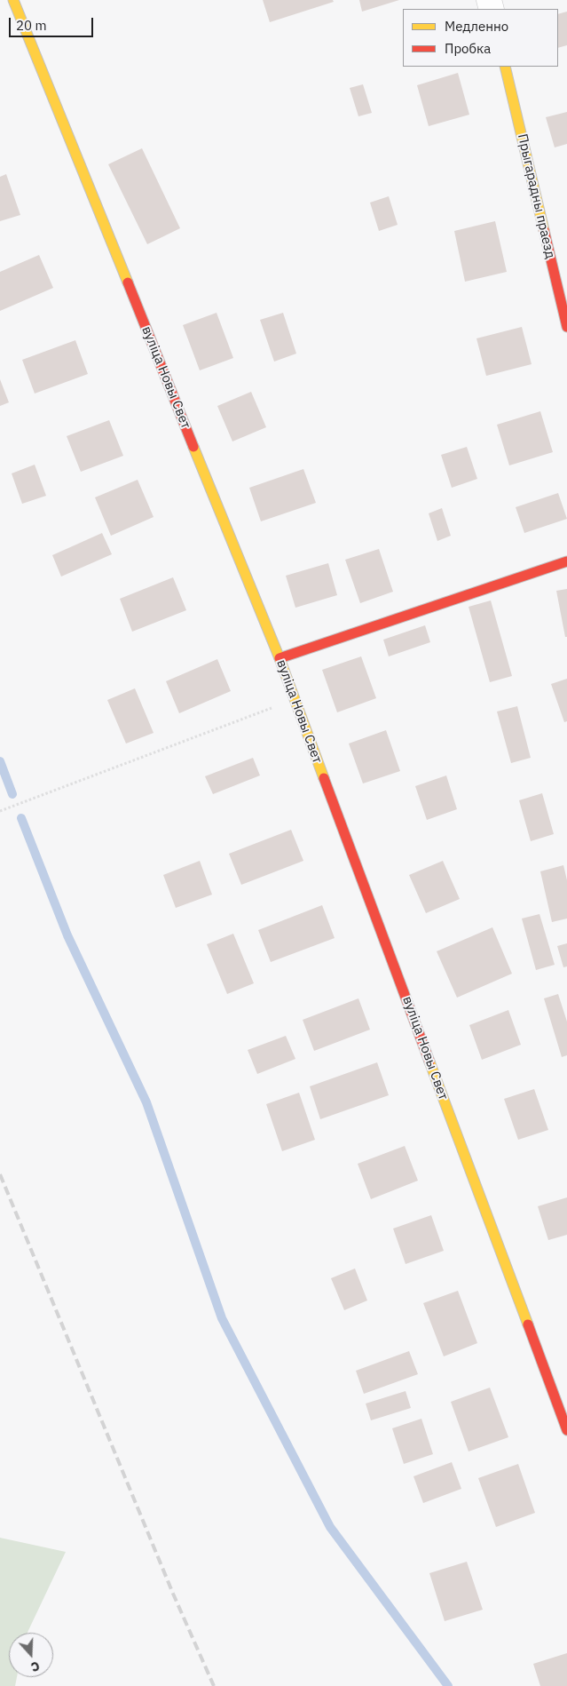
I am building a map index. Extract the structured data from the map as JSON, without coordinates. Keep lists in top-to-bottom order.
{
  "streets": {
    "street": ["Прыгарадны праезд", "вуліца Новы Свет"]
  },
  "legend": ["Медленно", "Пробка"],
  "scale_bar": "20 m",
  "north": "bottom"
}
